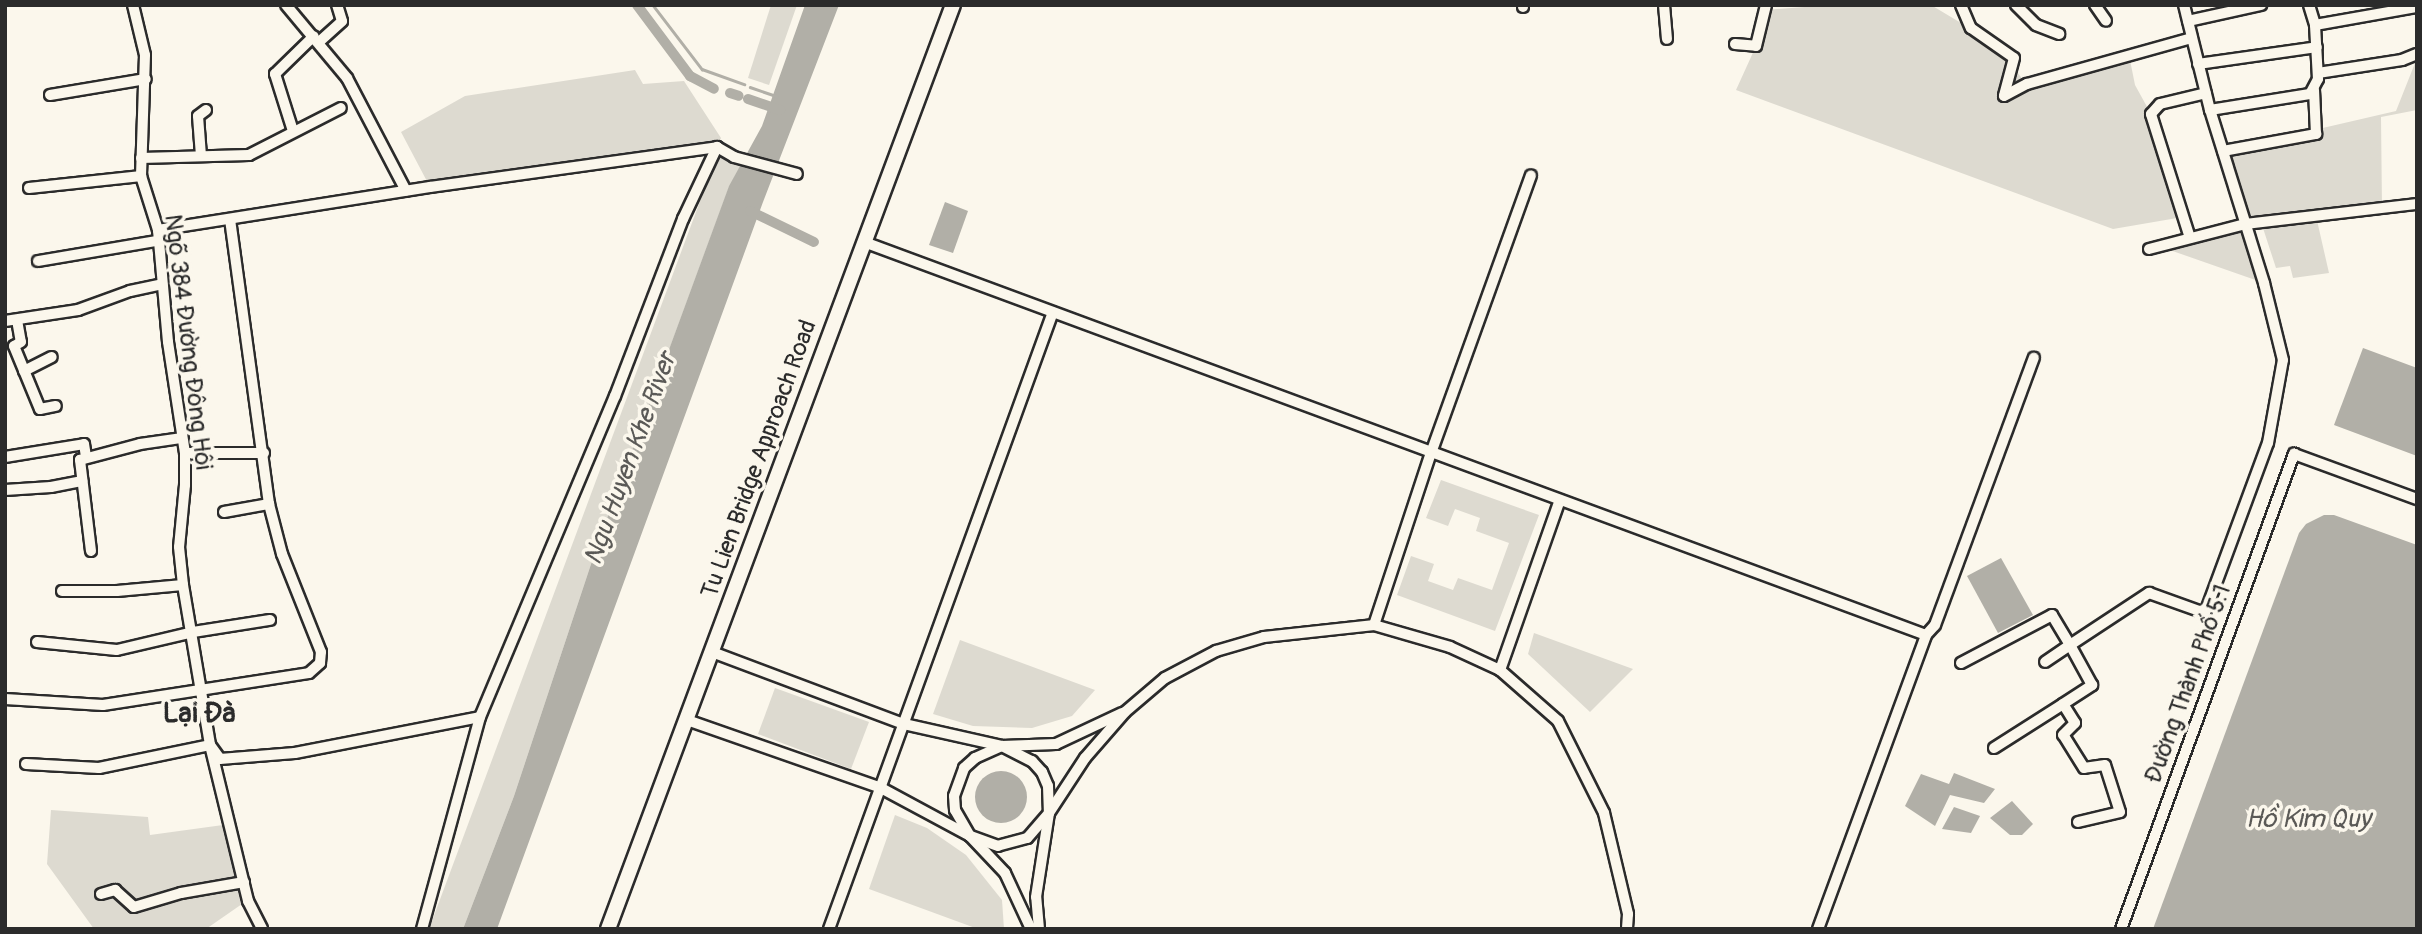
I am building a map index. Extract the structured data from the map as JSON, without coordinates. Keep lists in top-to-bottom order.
{
  "streets": {
    "main road": ["Tu Lien Bridge Approach Road"],
    "street": ["Ngõ 384 Đường Đông Hội", "Đường Thành Phố 5.1"]
  },
  "districts": ["Lại Đà"],
  "water": ["Ngu Huyen Khe River", "Hồ Kim Quy"]
}
